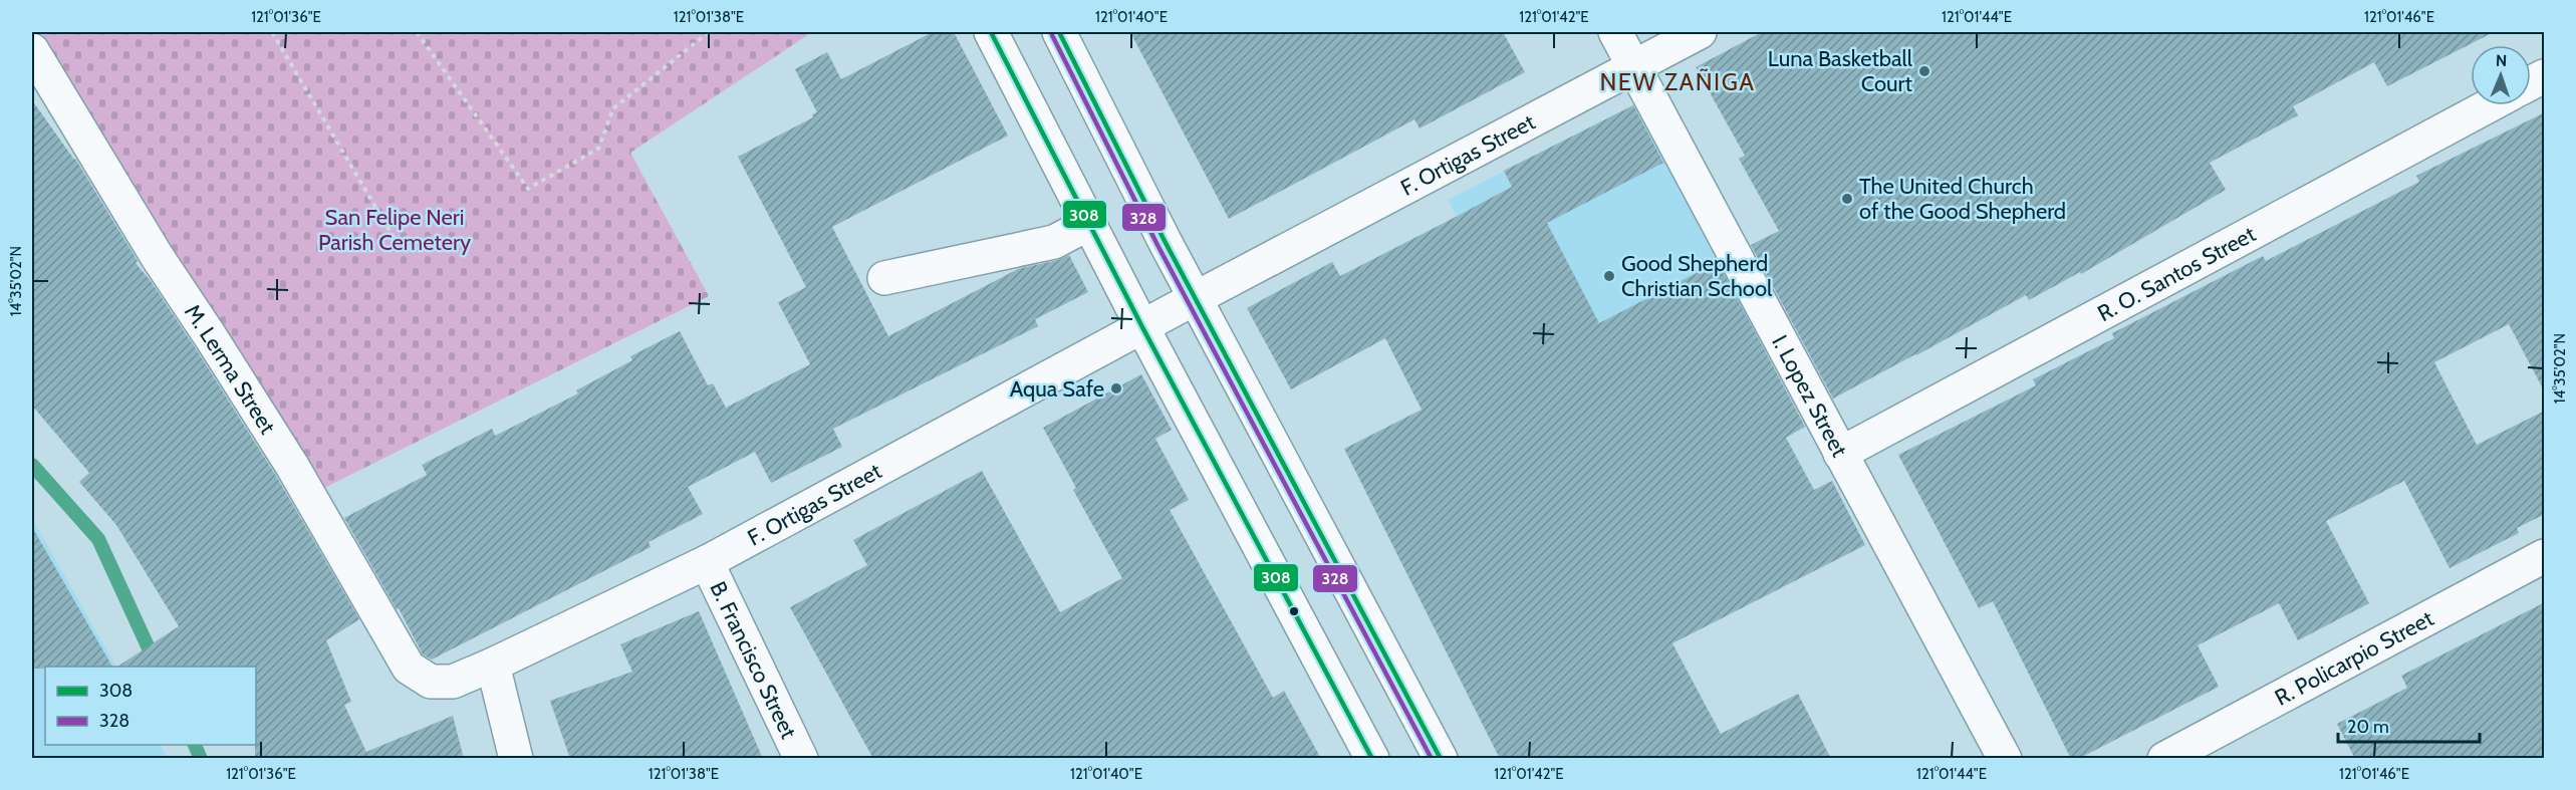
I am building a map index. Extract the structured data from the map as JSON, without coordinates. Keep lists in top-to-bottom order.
{
  "streets": {
    "street": [
      "F. Ortigas Street",
      "R. O. Santos Street",
      "M. Lerma Street",
      "I. Lopez Street",
      "R. Policarpio Street",
      "B. Francisco Street"
    ]
  },
  "crossings": [
    ["F. Ortigas Street", "M. Lerma Street"],
    ["F. Ortigas Street", "I. Lopez Street"],
    ["F. Ortigas Street", "B. Francisco Street"],
    ["R. O. Santos Street", "I. Lopez Street"]
  ],
  "districts": ["NEW ZAÑIGA"],
  "parks": ["San Felipe Neri Parish Cemetery"],
  "places": [
    "Luna Basketball Court",
    "The United Church of the Good Shepherd",
    "Good Shepherd Christian School",
    "Aqua Safe"
  ],
  "lines": ["transit line 308", "transit line 328"],
  "legend": ["308", "328"],
  "scale_bar": "20 m",
  "north": "top",
  "coordinates": [
    "121°01'36\"E",
    "121°01'38\"E",
    "121°01'40\"E",
    "121°01'42\"E",
    "121°01'44\"E",
    "121°01'46\"E",
    "14°35'02\"N"
  ]
}
